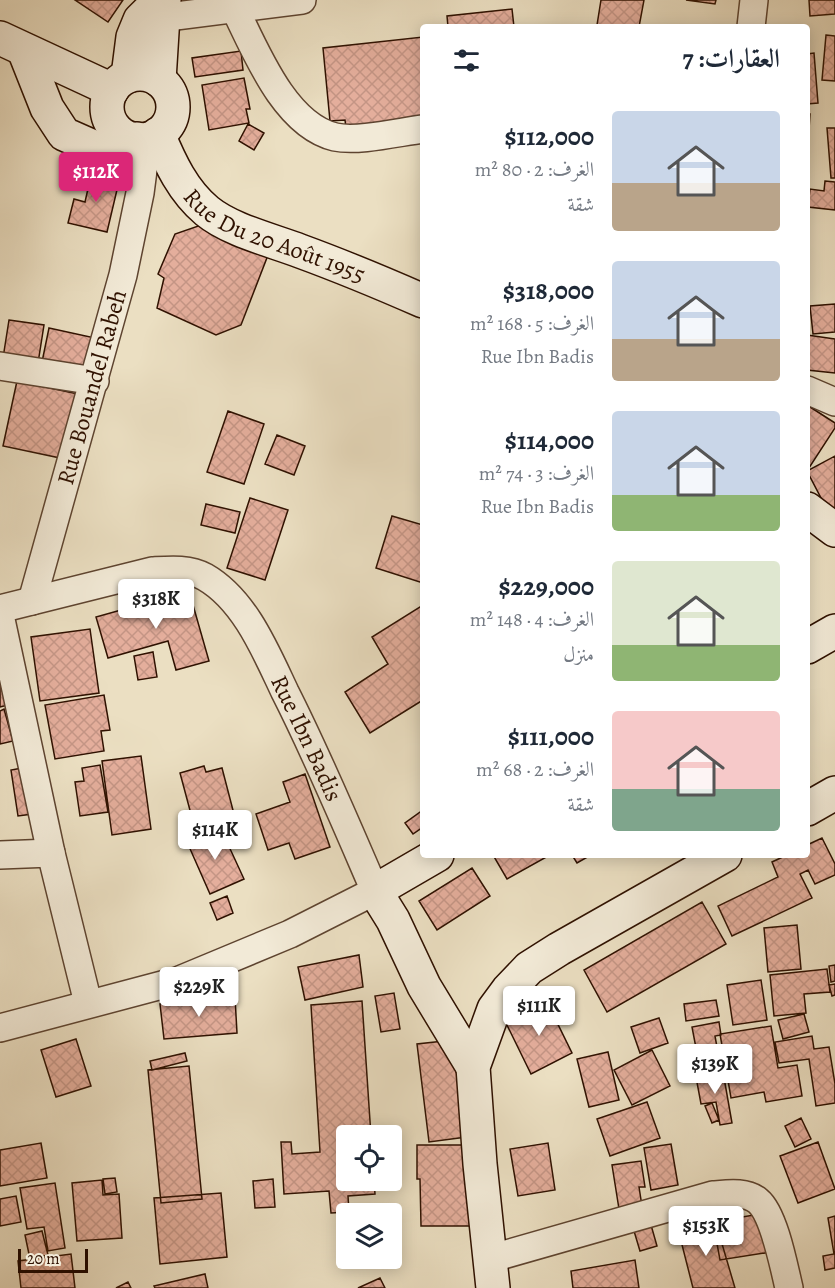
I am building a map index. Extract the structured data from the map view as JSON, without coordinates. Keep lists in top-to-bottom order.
{
  "streets": {
    "street": ["Rue Du 20 Août 1955", "Rue Bouandel Rabeh", "Rue Ibn Badis"]
  },
  "crossings": [
    ["Rue Du 20 Août 1955", "Rue Bouandel Rabeh"],
    ["Rue Bouandel Rabeh", "Rue Ibn Badis"]
  ],
  "scale_bar": "20 m",
  "page": {
    "heading": "العقارات: 7",
    "list": [
      {
        "name": "$112,000",
        "note": "الغرف: 2 · 80 m² · شقة"
      },
      {
        "name": "$318,000",
        "note": "الغرف: 5 · 168 m² · Rue Ibn Badis"
      },
      {
        "name": "$114,000",
        "note": "الغرف: 3 · 74 m² · Rue Ibn Badis"
      },
      {
        "name": "$229,000",
        "note": "الغرف: 4 · 148 m² · منزل"
      },
      {
        "name": "$111,000",
        "note": "الغرف: 2 · 68 m² · شقة"
      }
    ],
    "price": [
      "$112K",
      "$318K",
      "$114K",
      "$229K",
      "$111K",
      "$139K",
      "$153K"
    ],
    "scale": "20 m"
  }
}
